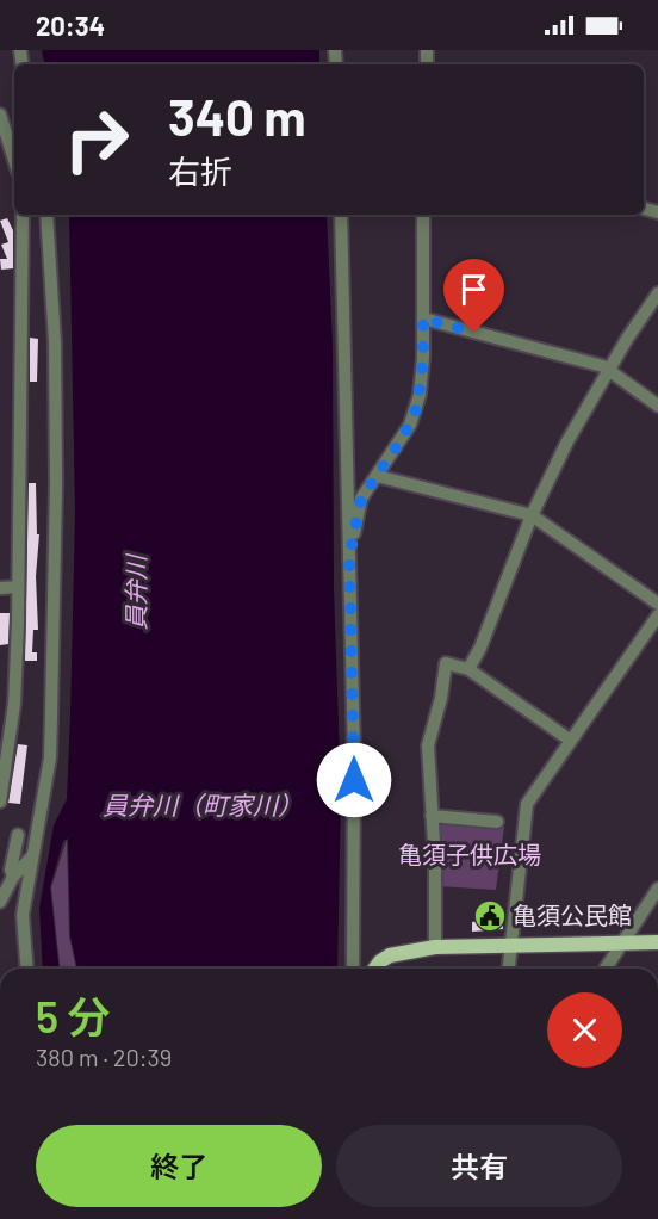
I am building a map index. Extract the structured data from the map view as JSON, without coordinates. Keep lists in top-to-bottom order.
{
  "water": ["員弁川", "員弁川（町家川）"],
  "parks": ["亀須子供広場"],
  "places": {
    "public building": ["亀須公民館"]
  },
  "page": {
    "status": "20:34",
    "turn": ["340 m", "右折"],
    "heading": ["5 分", "380 m · 20:39"],
    "buttons": ["終了", "共有"]
  }
}
